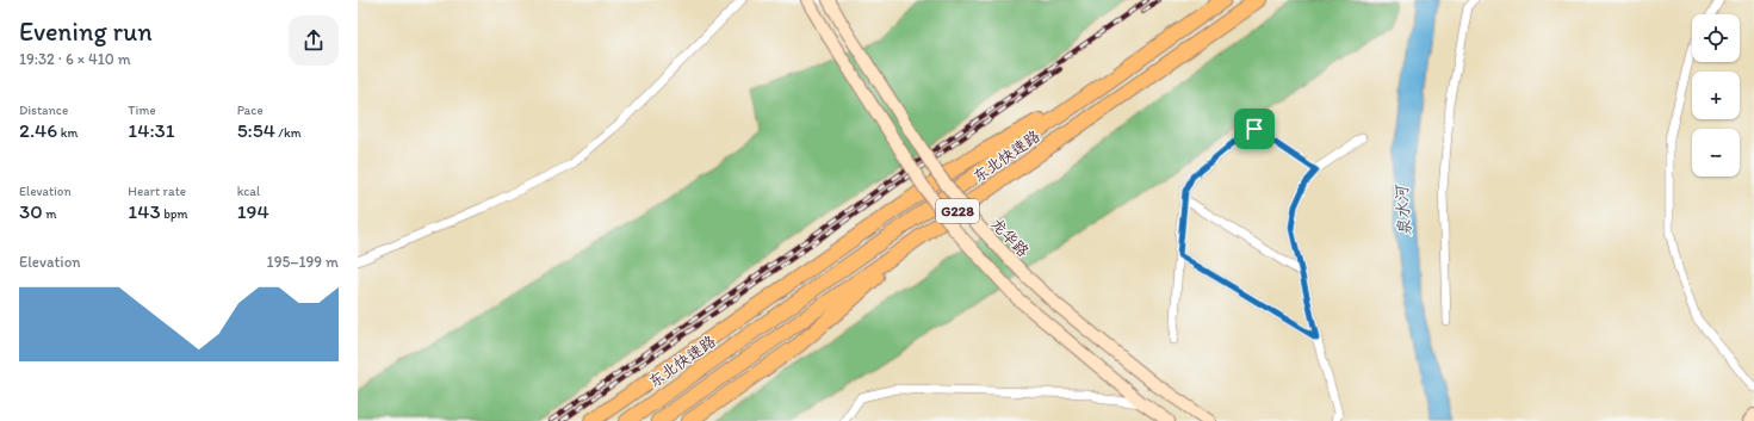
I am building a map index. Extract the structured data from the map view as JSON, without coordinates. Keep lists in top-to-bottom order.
{
  "streets": {
    "highway": ["东北快速路", "G228"],
    "street": ["龙华路"]
  },
  "water": ["泉水河"],
  "page": {
    "heading": ["Evening run", "19:32 · 6 × 410 m"],
    "map_buttons": ["+", "−"],
    "stats": [
      ["Distance", "2.46 km"],
      ["Time", "14:31"],
      ["Pace", "5:54 /km"],
      ["Elevation", "30 m"],
      ["Heart rate", "143 bpm"],
      ["kcal", "194"]
    ],
    "chart": ["Elevation", "195–199 m"]
  }
}
